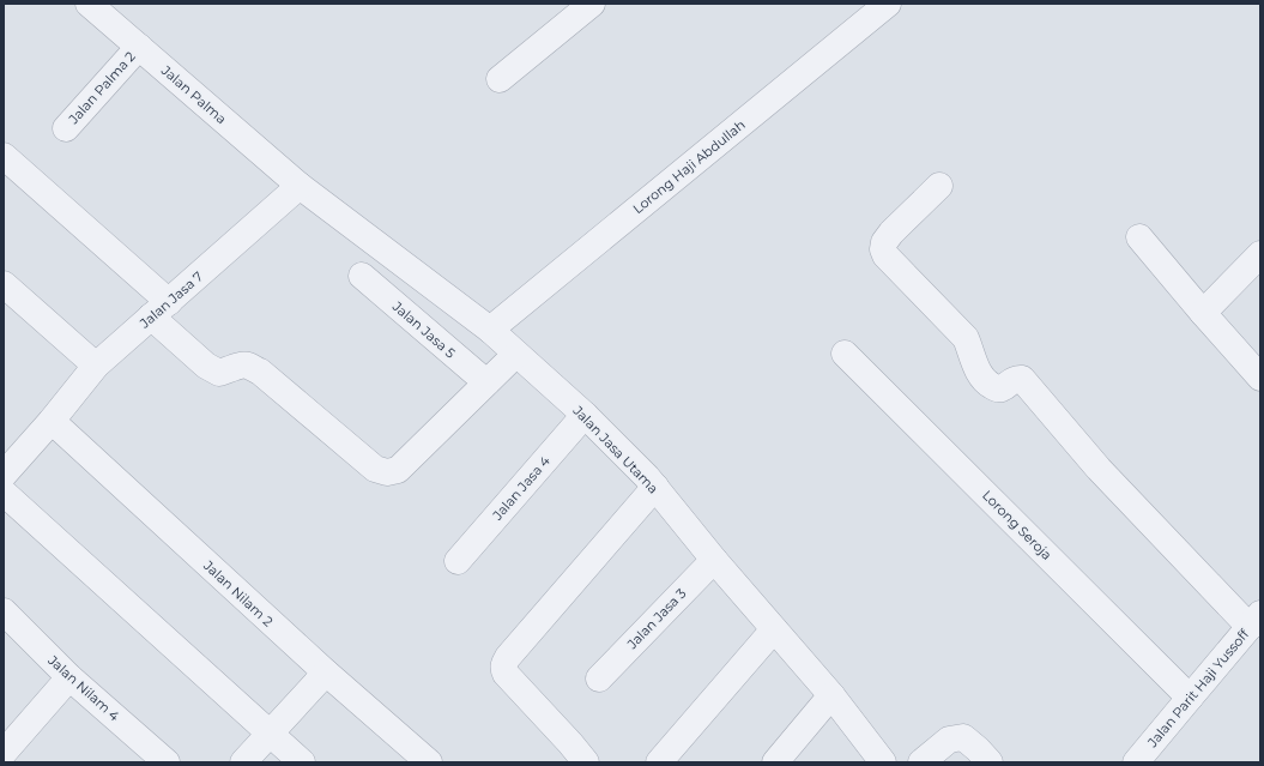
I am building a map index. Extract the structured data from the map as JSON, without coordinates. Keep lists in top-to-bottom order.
{
  "streets": {
    "street": [
      "Jalan Palma 2",
      "Jalan Palma",
      "Lorong Haji Abdullah",
      "Jalan Jasa 7",
      "Jalan Jasa 5",
      "Jalan Jasa Utama",
      "Jalan Jasa 4",
      "Lorong Seroja",
      "Jalan Nilam 2",
      "Jalan Jasa 3",
      "Jalan Nilam 4",
      "Jalan Parit Haji Yussoff"
    ]
  },
  "crossings": [
    ["Jalan Palma 2", "Jalan Palma"],
    ["Jalan Palma", "Jalan Jasa 7"],
    ["Jalan Palma", "Jalan Jasa Utama"],
    ["Lorong Haji Abdullah", "Jalan Jasa Utama"],
    ["Jalan Jasa 7", "Jalan Jasa Utama"],
    ["Jalan Jasa 7", "Jalan Nilam 2"],
    ["Jalan Jasa Utama", "Jalan Jasa 4"],
    ["Jalan Jasa Utama", "Jalan Jasa 3"],
    ["Lorong Seroja", "Jalan Parit Haji Yussoff"]
  ]
}
